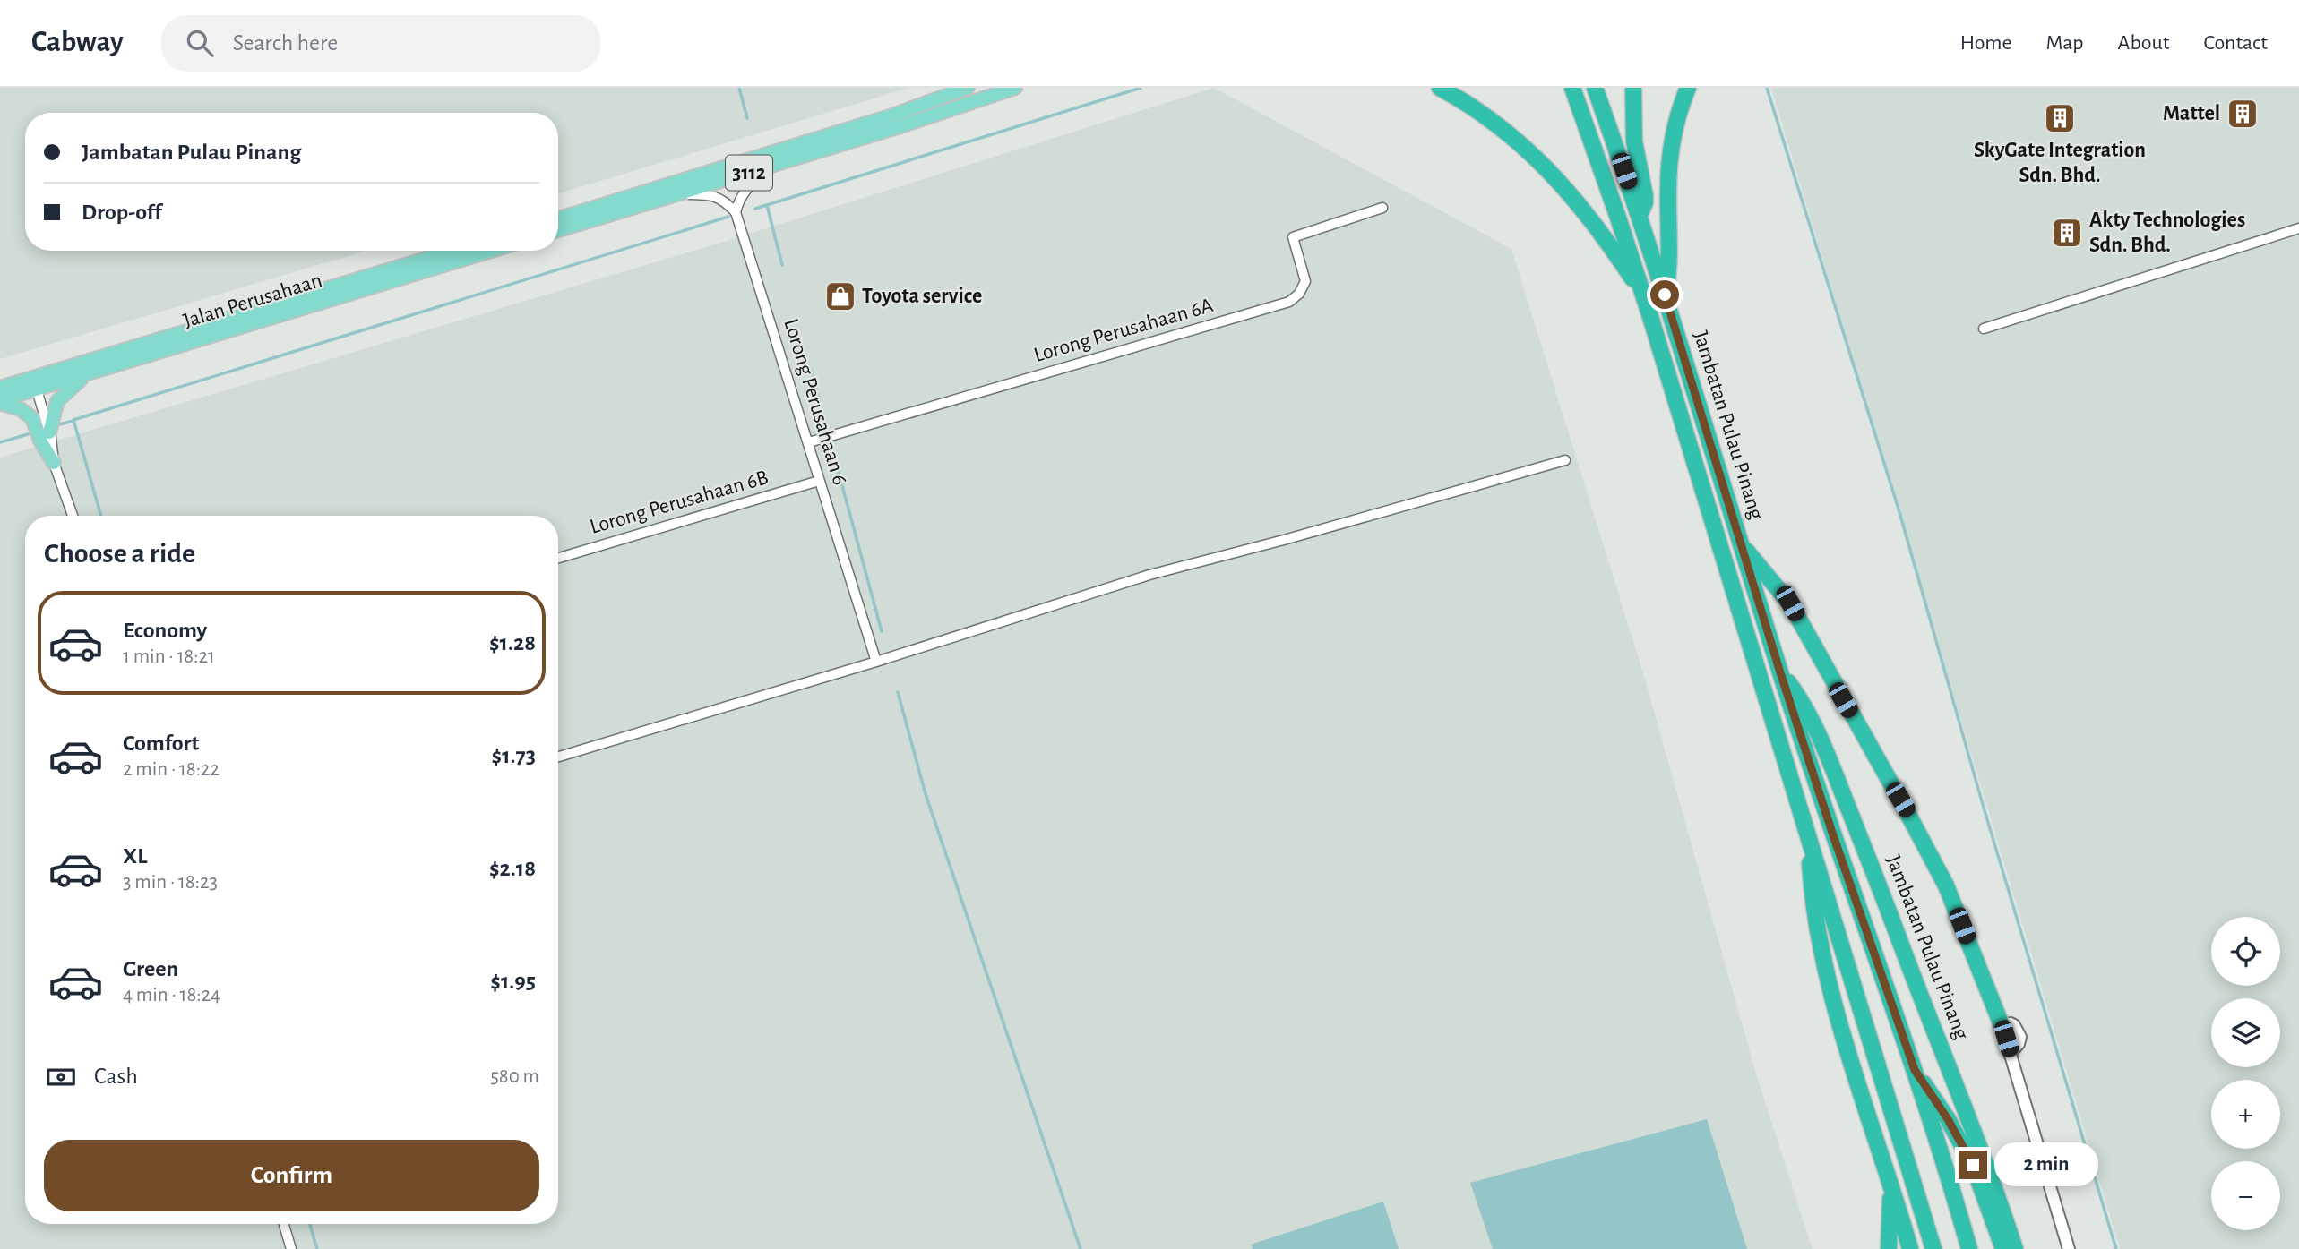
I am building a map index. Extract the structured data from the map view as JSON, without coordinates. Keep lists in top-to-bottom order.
{
  "streets": {
    "highway": ["Jambatan Pulau Pinang"],
    "main road": ["3112", "Jalan Perusahaan"],
    "street": ["Lorong Perusahaan 6A", "Lorong Perusahaan 6", "Lorong Perusahaan 6B"]
  },
  "crossings": [
    ["Lorong Perusahaan 6A", "Lorong Perusahaan 6"],
    ["Lorong Perusahaan 6", "Lorong Perusahaan 6B"]
  ],
  "places": {
    "building": ["Mattel", "SkyGate Integration Sdn. Bhd.", "Akty Technologies Sdn. Bhd."],
    "shop": ["Toyota service"]
  },
  "page": {
    "header": "Cabway",
    "search": "Search here",
    "nav": [
      "Home",
      "Map",
      "About",
      "Contact"
    ],
    "banner": ["Jambatan Pulau Pinang", "Drop-off"],
    "heading": "Choose a ride",
    "list": [
      {
        "name": "Economy",
        "note": "1 min · 18:21",
        "value": "$1.28"
      },
      {
        "name": "Comfort",
        "note": "2 min · 18:22",
        "value": "$1.73"
      },
      {
        "name": "XL",
        "note": "3 min · 18:23",
        "value": "$2.18"
      },
      {
        "name": "Green",
        "note": "4 min · 18:24",
        "value": "$1.95"
      }
    ],
    "map_buttons": ["+", "−"],
    "pay": ["Cash", "580 m"],
    "buttons": "Confirm",
    "bubble": "2 min"
  }
}
